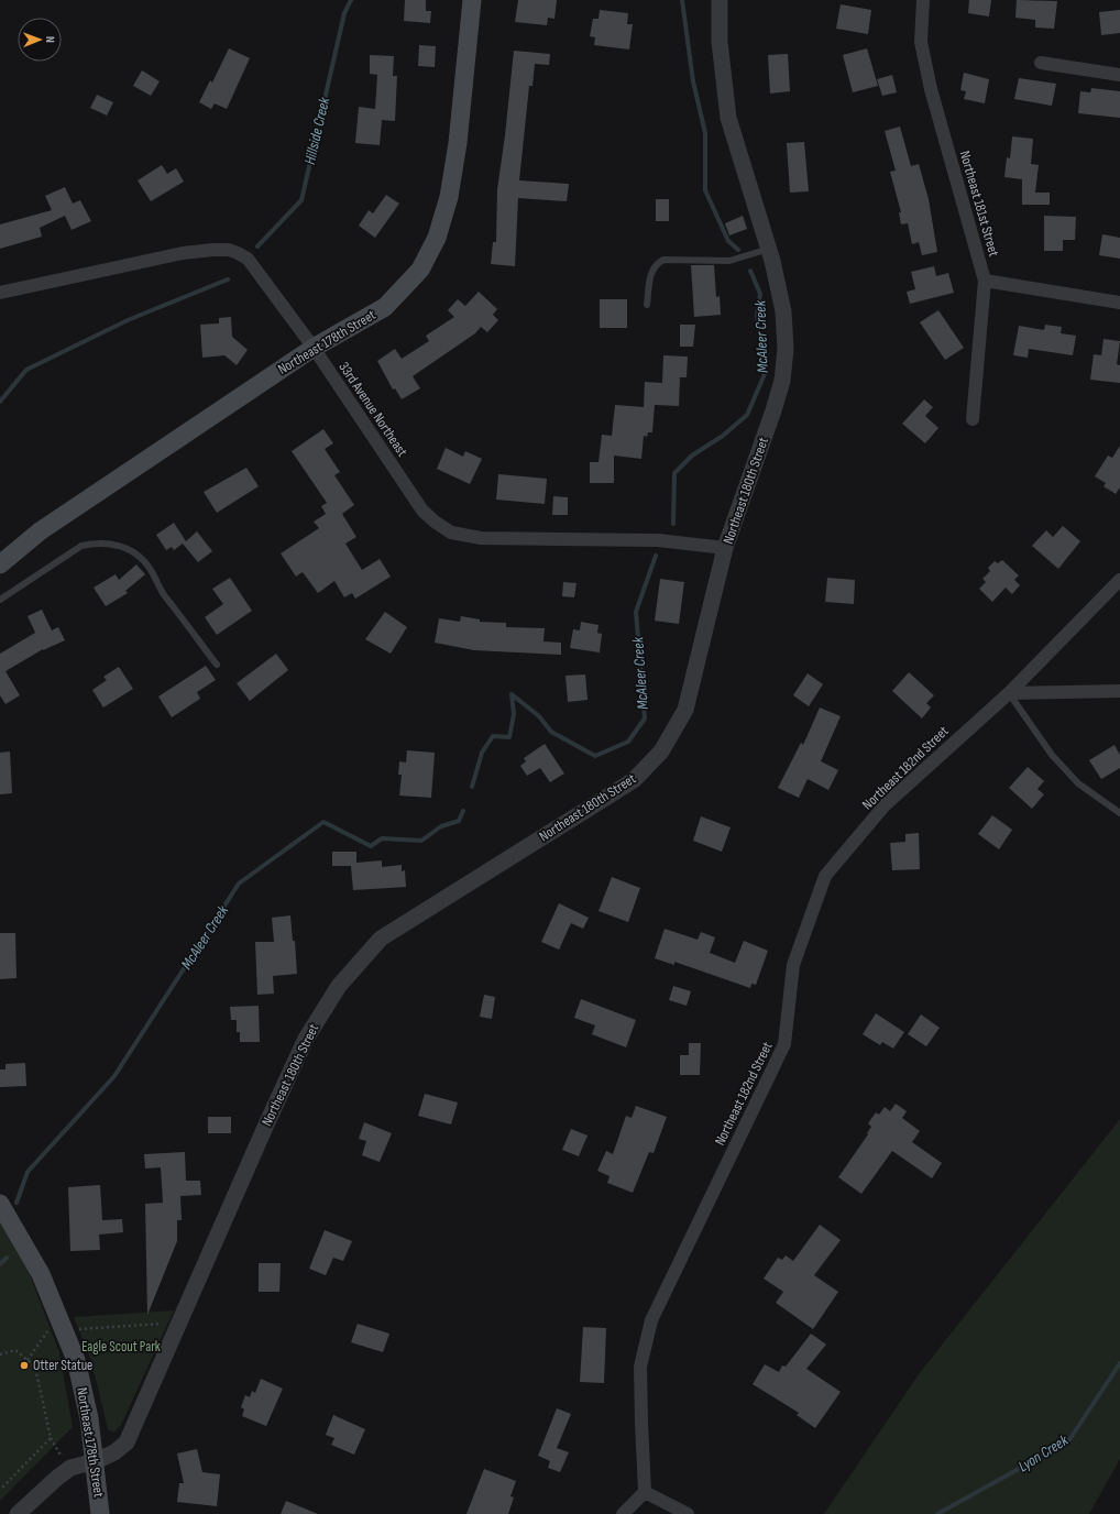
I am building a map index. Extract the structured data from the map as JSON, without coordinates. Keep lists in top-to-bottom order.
{
  "streets": {
    "main road": ["Northeast 178th Street"],
    "street": [
      "Northeast 181st Street",
      "33rd Avenue Northeast",
      "Northeast 180th Street",
      "Northeast 182nd Street"
    ]
  },
  "crossings": [
    ["Northeast 178th Street", "33rd Avenue Northeast"],
    ["Northeast 178th Street", "Northeast 180th Street"],
    ["33rd Avenue Northeast", "Northeast 180th Street"]
  ],
  "water": ["Hillside Creek", "McAleer Creek", "Lyon Creek"],
  "parks": ["Eagle Scout Park"],
  "places": ["Otter Statue"],
  "north": "right"
}
